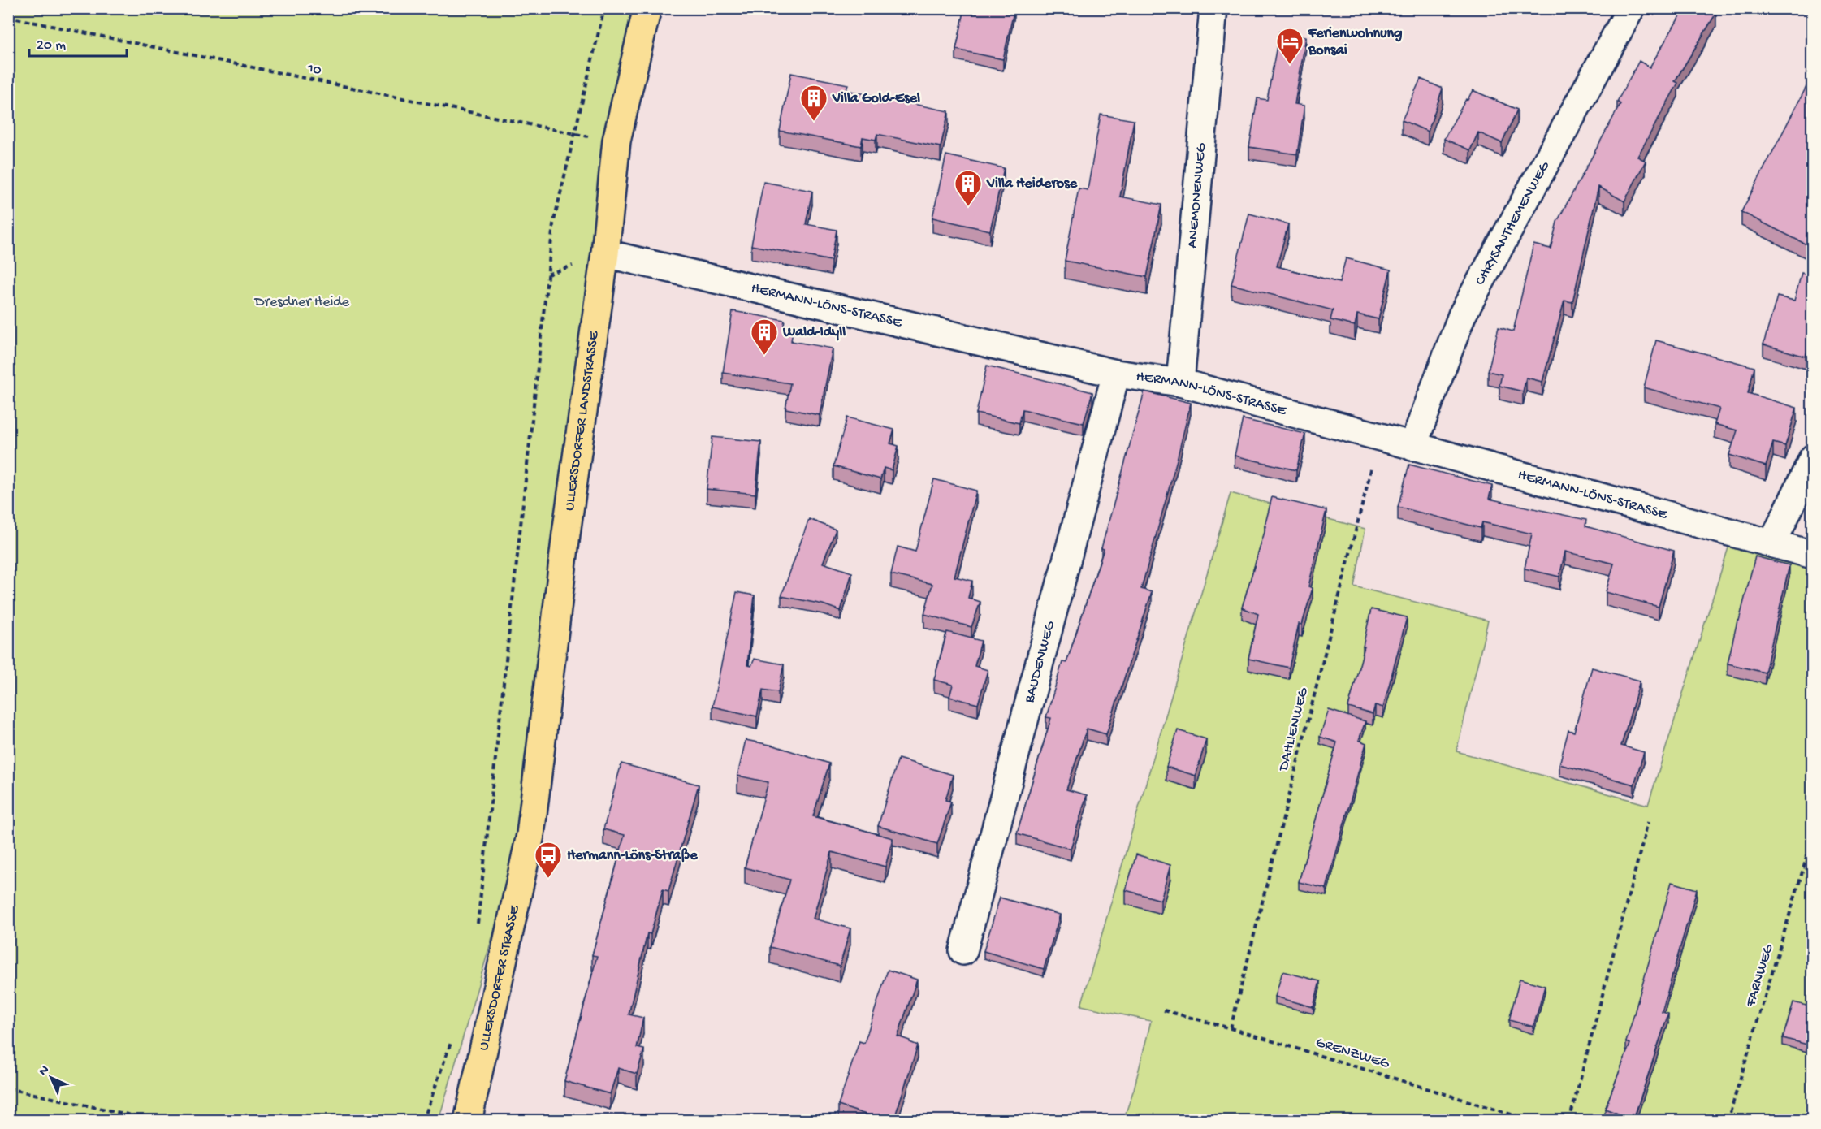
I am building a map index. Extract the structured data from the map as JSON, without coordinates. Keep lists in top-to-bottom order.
{
  "streets": {
    "main road": ["ULLERSDORFER LANDSTRASSE", "ULLERSDORFER STRASSE"],
    "street": [
      "ANEMONENWEG",
      "CHRYSANTHEMENWEG",
      "HERMANN-LÖNS-STRASSE",
      "BAUDENWEG"
    ],
    "path": [
      "10",
      "DAHLIENWEG",
      "FARNWEG",
      "GRENZWEG"
    ]
  },
  "crossings": [
    ["10", "ULLERSDORFER LANDSTRASSE"],
    ["ANEMONENWEG", "HERMANN-LÖNS-STRASSE"],
    ["CHRYSANTHEMENWEG", "HERMANN-LÖNS-STRASSE"],
    ["HERMANN-LÖNS-STRASSE", "ULLERSDORFER LANDSTRASSE"],
    ["HERMANN-LÖNS-STRASSE", "BAUDENWEG"],
    ["HERMANN-LÖNS-STRASSE", "DAHLIENWEG"],
    ["ULLERSDORFER LANDSTRASSE", "ULLERSDORFER STRASSE"],
    ["DAHLIENWEG", "GRENZWEG"]
  ],
  "parks": ["Dresdner Heide"],
  "places": {
    "hotel": ["Ferienwohnung Bonsai"],
    "building": ["Villa Gold-Esel", "Villa Heiderose", "Wald-Idyll"],
    "bus stop": ["Hermann-Löns-Straße"]
  },
  "scale_bar": "20 m",
  "north": "top left"
}
